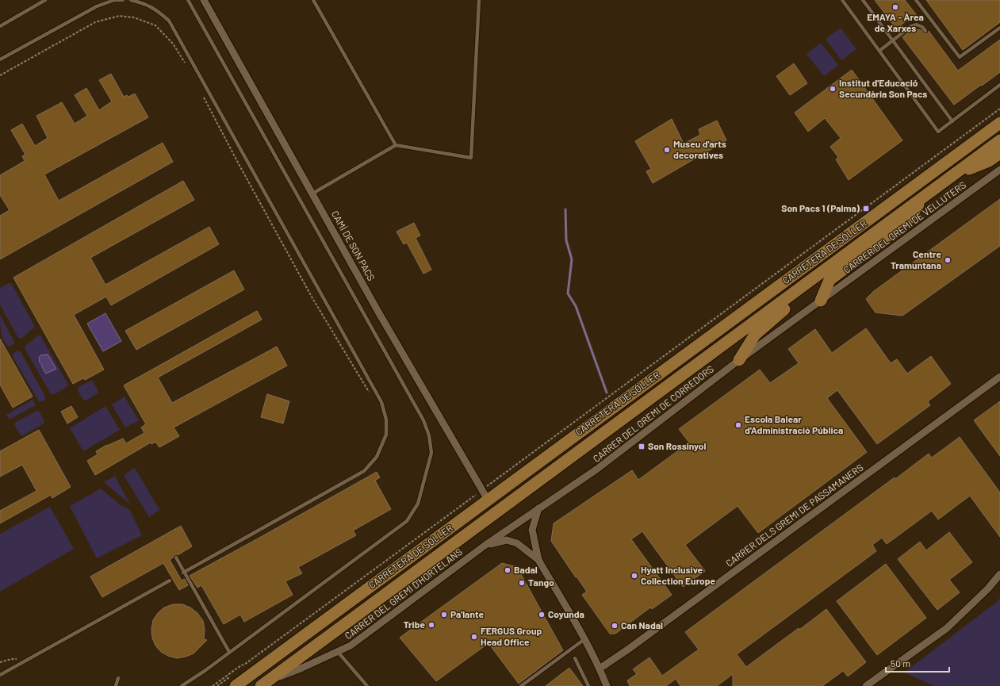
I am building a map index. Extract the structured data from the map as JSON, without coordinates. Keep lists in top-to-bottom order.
{
  "streets": {
    "main road": ["CARRETERA DE SÓLLER"],
    "street": [
      "CARRER DEL GREMI DE VELLUTERS",
      "CAMÍ DE SON PACS",
      "CARRER DEL GREMI DE CORREDORS",
      "CARRER DELS GREMI DE PASSAMANERS",
      "CARRER DEL GREMI D'HORTELANS"
    ]
  },
  "crossings": [
    ["CARRER DEL GREMI DE VELLUTERS", "CARRER DEL GREMI DE CORREDORS"],
    ["CAMÍ DE SON PACS", "CARRETERA DE SÓLLER"],
    ["CARRETERA DE SÓLLER", "CARRER DEL GREMI D'HORTELANS"],
    ["CARRER DEL GREMI DE CORREDORS", "CARRER DEL GREMI D'HORTELANS"]
  ],
  "places": {
    "other": [
      "EMAYA - Àrea de Xarxes",
      "Institut d'Educació Secundària Son Pacs",
      "Museu d'arts decoratives",
      "Centre Tramuntana",
      "Escola Balear d'Administració Pública",
      "Badal",
      "Hyatt Inclusive Collection Europe",
      "Tango",
      "Pa'lante",
      "Coyunda",
      "Tribe",
      "Can Nadal",
      "FERGUS Group Head Office"
    ],
    "transit": ["Son Pacs 1 (Palma)", "Son Rossinyol"]
  },
  "scale_bar": "50 m"
}
